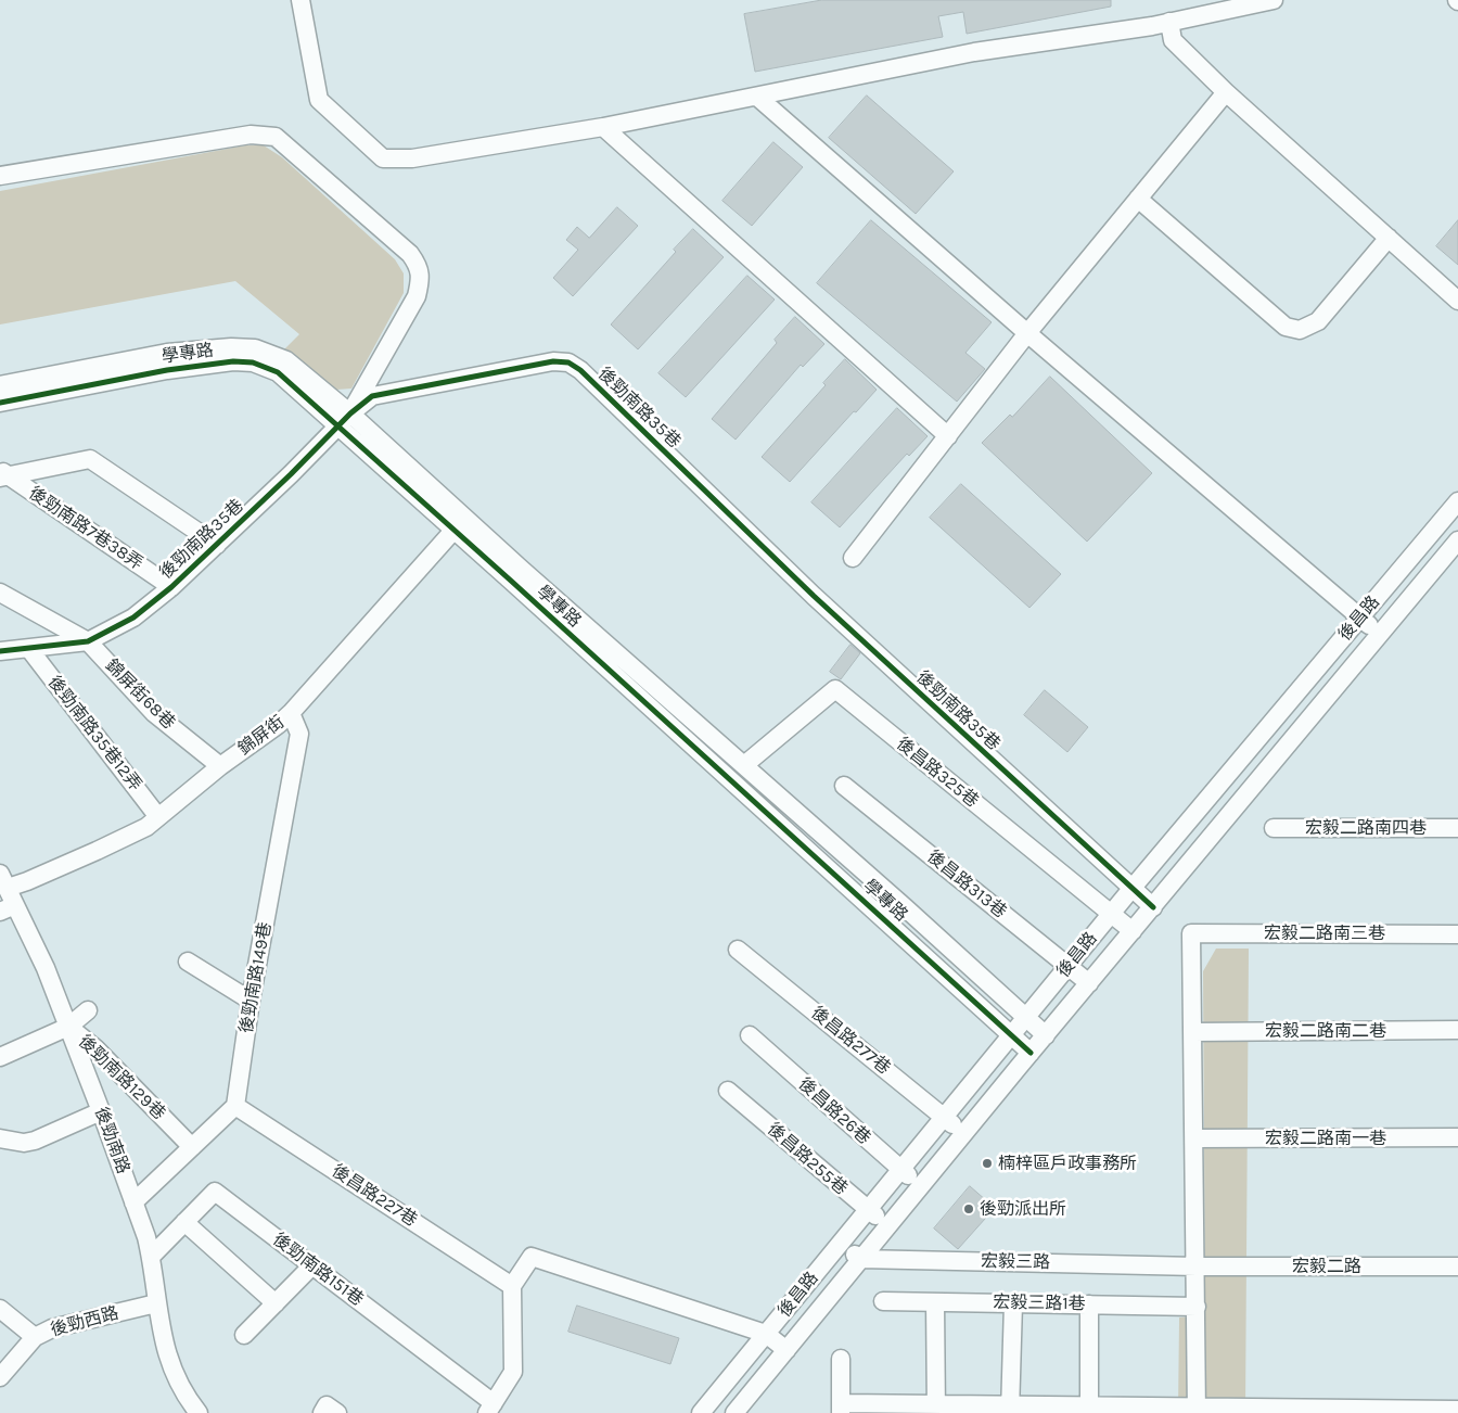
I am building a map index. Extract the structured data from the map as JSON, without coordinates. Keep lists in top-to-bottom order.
{
  "streets": {
    "street": [
      "學專路",
      "後勁南路35巷",
      "後勁南路7巷38弄",
      "後昌路",
      "錦屏街68巷",
      "後勁南路35巷12弄",
      "錦屏街",
      "後昌路325巷",
      "宏毅二路南四巷",
      "後昌路313巷",
      "宏毅二路南三巷",
      "後勁南路149巷",
      "宏毅二路南二巷",
      "後昌路277巷",
      "後勁南路129巷",
      "後昌路26巷",
      "宏毅二路南一巷",
      "後勁南路",
      "後昌路255巷",
      "後昌路227巷",
      "宏毅三路",
      "宏毅二路",
      "後勁南路151巷",
      "宏毅三路1巷",
      "後勁西路"
    ]
  },
  "crossings": [
    ["學專路", "後勁南路35巷"],
    ["學專路", "後昌路"],
    ["學專路", "錦屏街"],
    ["學專路", "後昌路325巷"],
    ["後勁南路35巷", "後勁南路7巷38弄"],
    ["後勁南路35巷", "後昌路"],
    ["後勁南路35巷", "錦屏街68巷"],
    ["後勁南路35巷", "後勁南路35巷12弄"],
    ["後昌路", "後昌路325巷"],
    ["後昌路", "後昌路313巷"],
    ["後昌路", "後昌路277巷"],
    ["後昌路", "後昌路26巷"],
    ["後昌路", "後昌路255巷"],
    ["後昌路", "宏毅三路"],
    ["錦屏街68巷", "錦屏街"],
    ["後勁南路35巷12弄", "錦屏街"],
    ["錦屏街", "後勁南路149巷"],
    ["錦屏街", "後勁南路"],
    ["宏毅二路南三巷", "宏毅二路南二巷"],
    ["後勁南路149巷", "後昌路227巷"],
    ["後勁南路129巷", "後勁南路"],
    ["後勁南路", "後勁南路151巷"],
    ["後勁南路", "後勁西路"],
    ["宏毅三路", "宏毅二路"]
  ],
  "places": ["楠梓區戶政事務所", "後勁派出所"]
}
